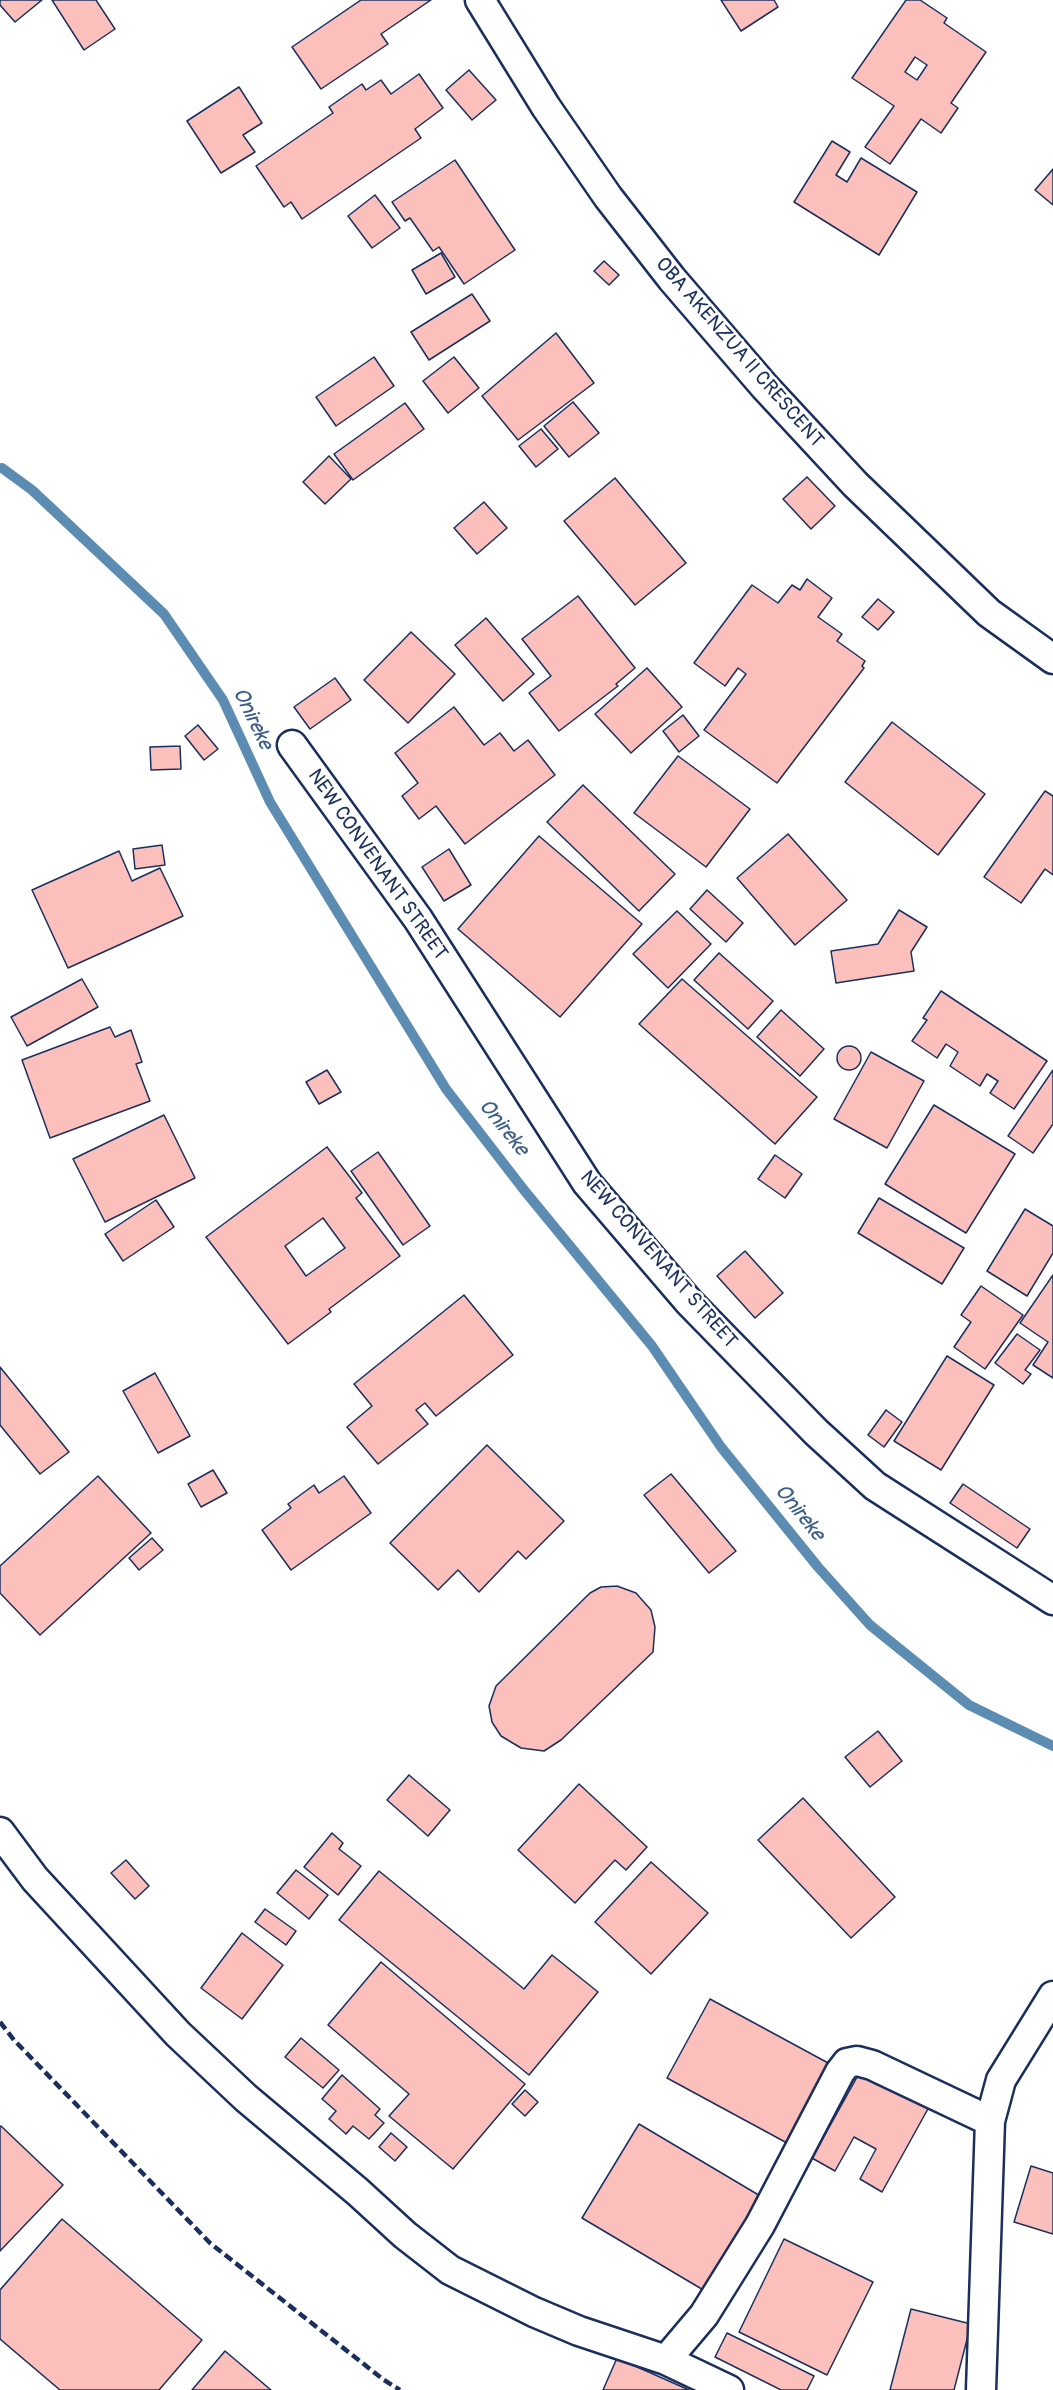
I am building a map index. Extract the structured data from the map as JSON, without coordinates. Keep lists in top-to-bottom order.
{
  "streets": {
    "street": ["OBA AKENZUA II CRESCENT", "NEW CONVENANT STREET"]
  },
  "water": ["Onireke"]
}
